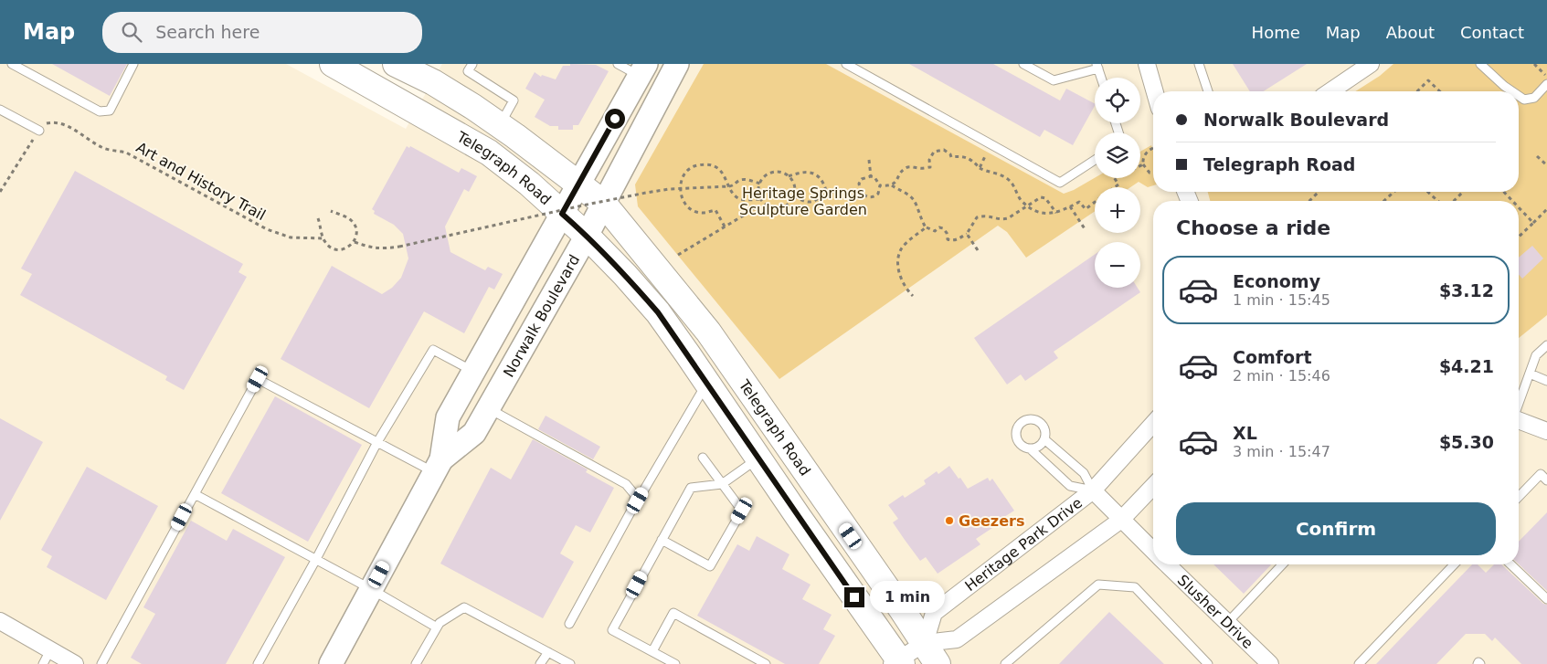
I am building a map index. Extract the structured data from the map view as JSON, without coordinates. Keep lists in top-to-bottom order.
{
  "streets": {
    "main road": ["Telegraph Road", "Norwalk Boulevard"],
    "street": ["Heritage Park Drive", "Slusher Drive"],
    "path": ["Art and History Trail"]
  },
  "crossings": [
    ["Telegraph Road", "Norwalk Boulevard"],
    ["Telegraph Road", "Heritage Park Drive"],
    ["Heritage Park Drive", "Slusher Drive"]
  ],
  "parks": ["Heritage Springs Sculpture Garden"],
  "places": ["Geezers"],
  "page": {
    "header": "Map",
    "search": "Search here",
    "nav": [
      "Home",
      "Map",
      "About",
      "Contact"
    ],
    "map_buttons": ["+", "−"],
    "banner": ["Norwalk Boulevard", "Telegraph Road"],
    "heading": "Choose a ride",
    "list": [
      {
        "name": "Economy",
        "note": "1 min · 15:45",
        "value": "$3.12"
      },
      {
        "name": "Comfort",
        "note": "2 min · 15:46",
        "value": "$4.21"
      },
      {
        "name": "XL",
        "note": "3 min · 15:47",
        "value": "$5.30"
      }
    ],
    "buttons": "Confirm",
    "bubble": "1 min"
  }
}
